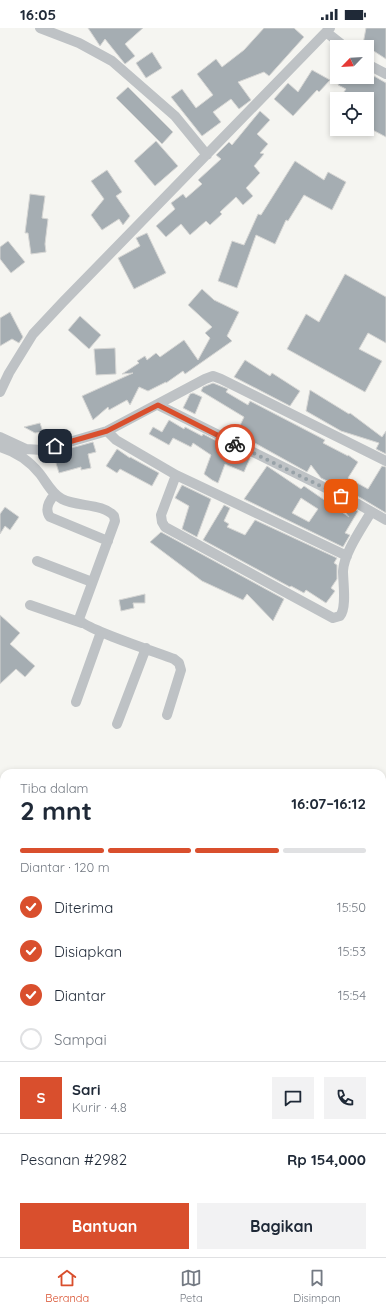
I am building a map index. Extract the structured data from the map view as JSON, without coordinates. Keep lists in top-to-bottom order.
{
  "north": "bottom left",
  "page": {
    "status": "16:05",
    "heading": ["2 mnt", "Tiba dalam", "16:07–16:12"],
    "panel": [
      "Sari",
      "Kurir · 4.8",
      "Pesanan #2982",
      "Rp 154,000"
    ],
    "bar": "Diantar · 120 m",
    "list": [
      ["Diterima", "15:50"],
      ["Disiapkan", "15:53"],
      ["Diantar", "15:54"],
      "Sampai"
    ],
    "round": "S",
    "buttons": ["Bantuan", "Bagikan"],
    "tabs": ["Beranda", "Peta", "Disimpan"]
  }
}
